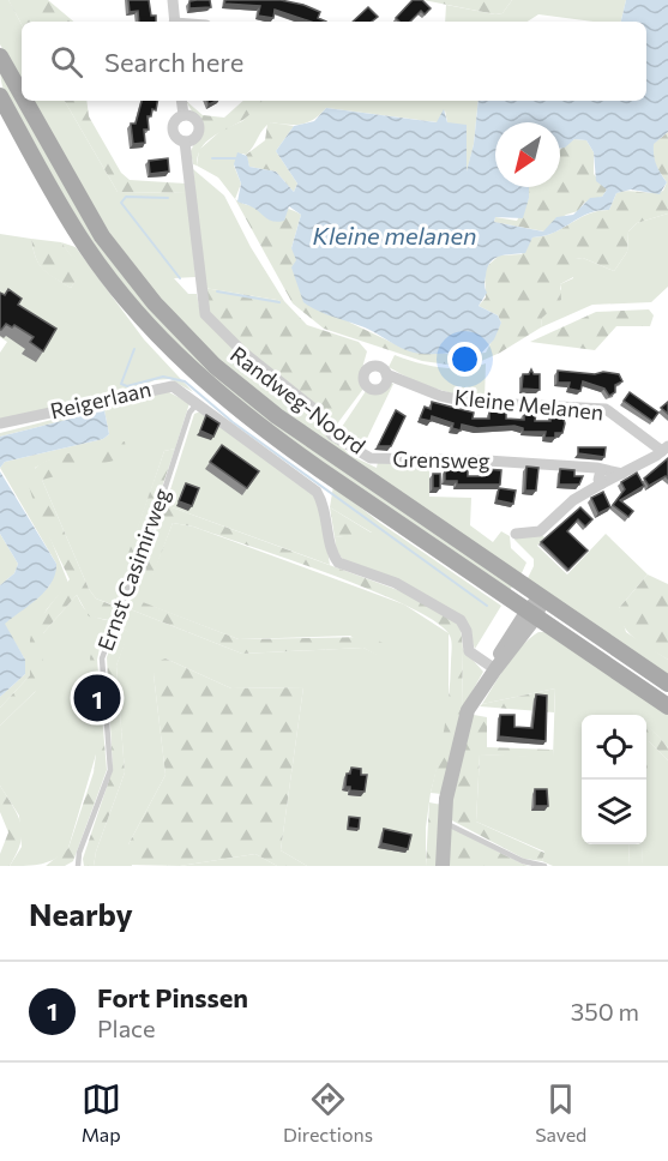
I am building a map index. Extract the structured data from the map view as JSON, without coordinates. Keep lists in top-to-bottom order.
{
  "streets": {
    "main road": ["Randweg-Noord"],
    "street": ["Reigerlaan", "Kleine Melanen", "Grensweg"],
    "lane": ["Ernst Casimirweg"]
  },
  "crossings": [
    ["Reigerlaan", "Ernst Casimirweg"]
  ],
  "water": ["Kleine melanen"],
  "north": "bottom left",
  "page": {
    "search": "Search here",
    "pins": "1",
    "heading": "Nearby",
    "list": [
      {
        "mark": "1",
        "name": "Fort Pinssen",
        "note": "Place",
        "value": "350 m"
      }
    ],
    "nav": ["Map", "Directions", "Saved"]
  }
}
